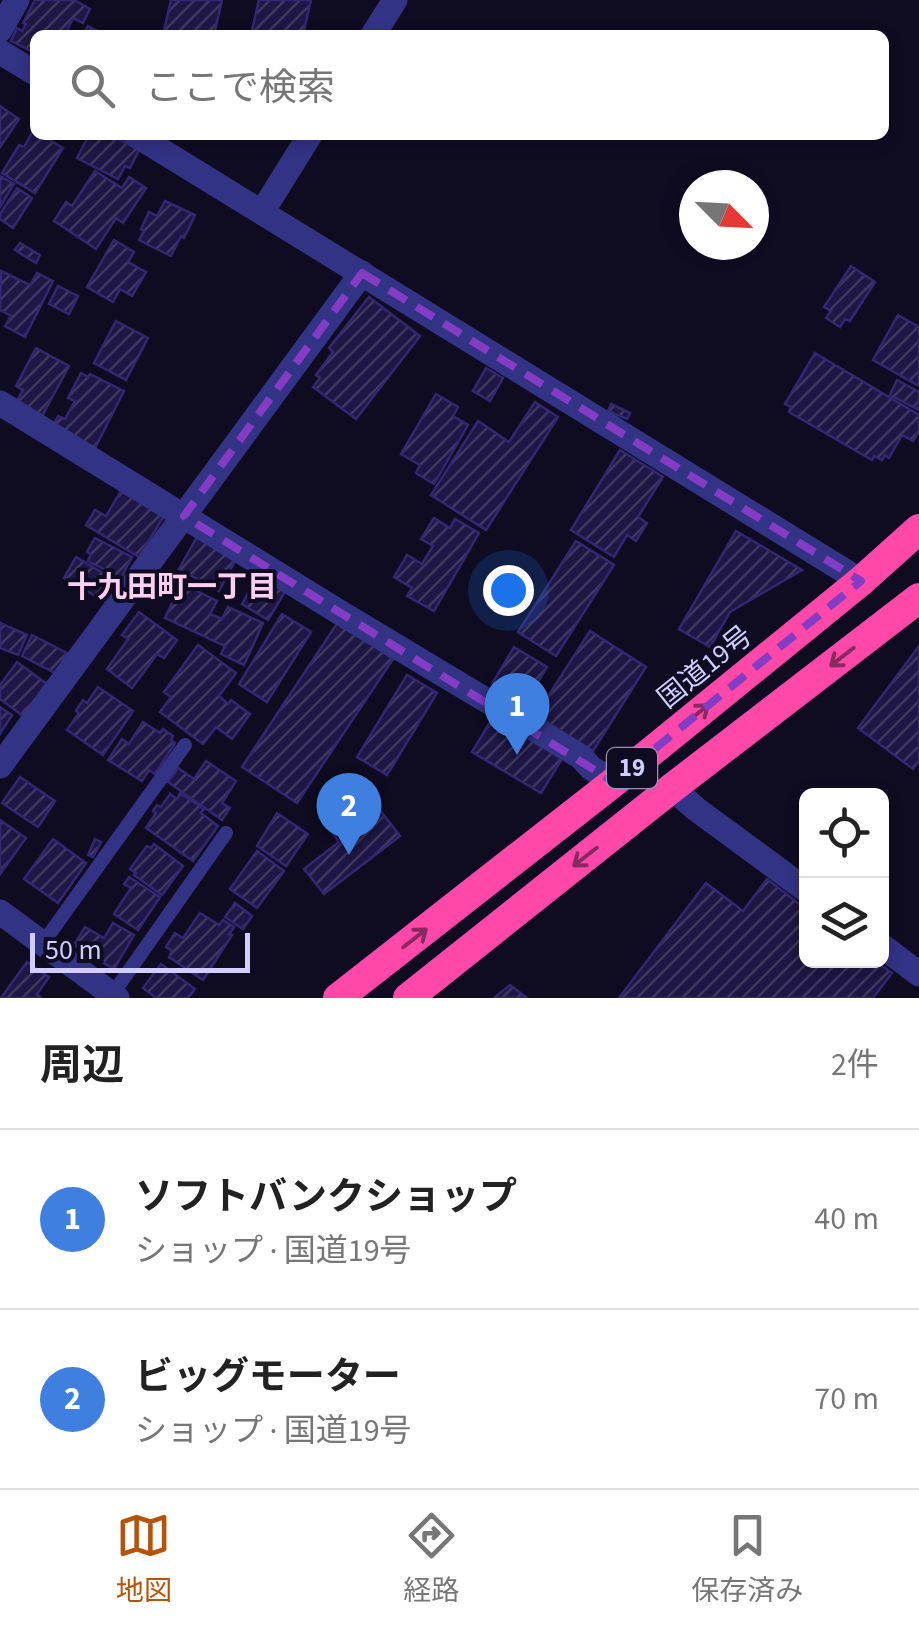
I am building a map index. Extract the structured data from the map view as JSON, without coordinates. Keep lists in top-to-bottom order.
{
  "streets": {
    "highway": ["国道19号", "19"]
  },
  "districts": ["十九田町一丁目"],
  "scale_bar": "50 m",
  "north": "bottom right",
  "page": {
    "search": "ここで検索",
    "pins": ["1", "2"],
    "scale": "50 m",
    "heading": ["周辺", "2件"],
    "list": [
      {
        "mark": "1",
        "name": "ソフトバンクショップ",
        "note": "ショップ · 国道19号",
        "value": "40 m"
      },
      {
        "mark": "2",
        "name": "ビッグモーター",
        "note": "ショップ · 国道19号",
        "value": "70 m"
      }
    ],
    "nav": ["地図", "経路", "保存済み"]
  }
}
